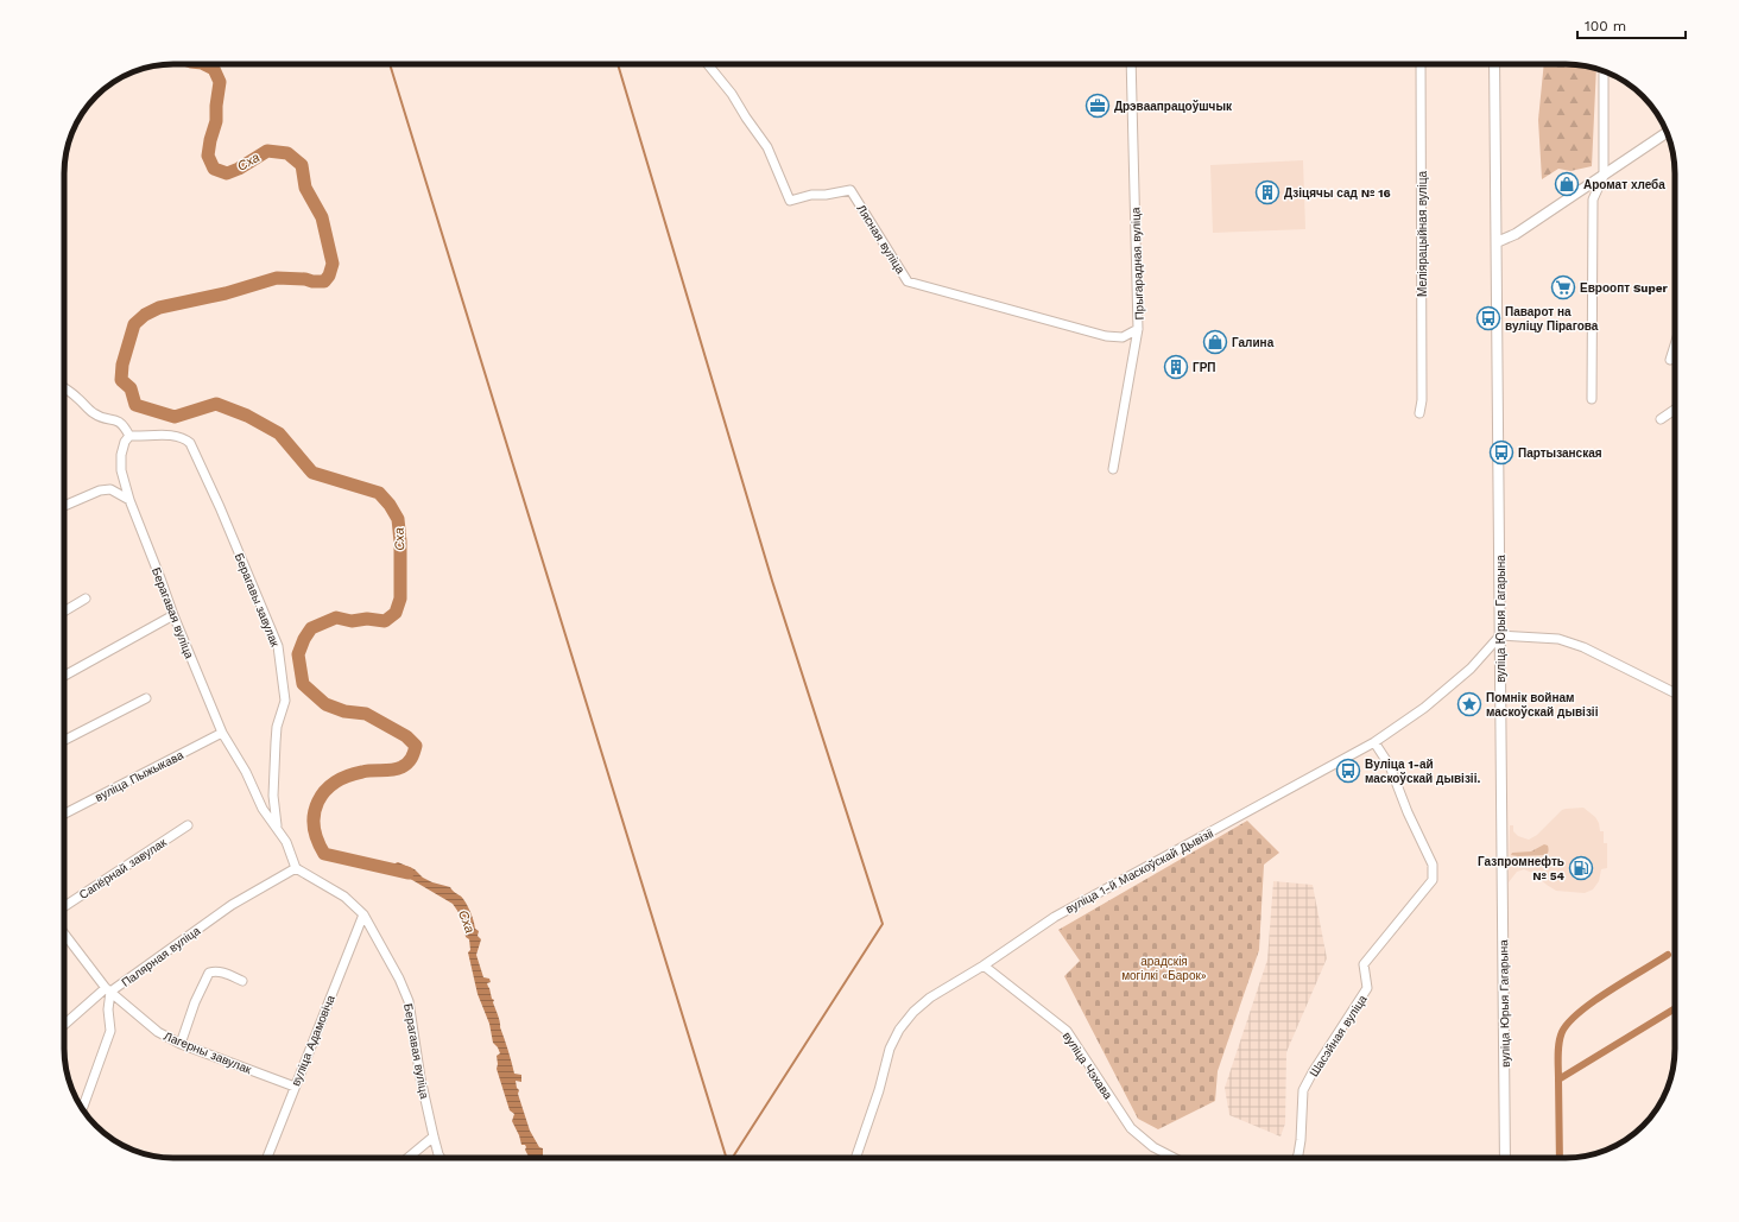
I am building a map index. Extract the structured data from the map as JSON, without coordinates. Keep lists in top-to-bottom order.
{
  "streets": {
    "main road": ["вуліца Юрыя Гагарына"],
    "street": [
      "Меліярацыйная вуліца",
      "Лясная вуліца",
      "Прыгарадная вуліца",
      "Берагавы завулак",
      "Берагавая вуліца",
      "вуліца Пыжыкава",
      "Сапёрнай завулак",
      "вуліца 1-й Маскоўскай Дывізіі",
      "Палярная вуліца",
      "Шасэйная вуліца",
      "вуліца Адамовіча",
      "Лагерны завулак",
      "вуліца Чэхава"
    ]
  },
  "crossings": [
    ["Лясная вуліца", "Прыгарадная вуліца"],
    ["Берагавы завулак", "Берагавая вуліца"],
    ["Берагавая вуліца", "вуліца Пыжыкава"],
    ["Берагавая вуліца", "Палярная вуліца"],
    ["Берагавая вуліца", "вуліца Адамовіча"],
    ["вуліца Юрыя Гагарына", "вуліца 1-й Маскоўскай Дывізіі"],
    ["вуліца 1-й Маскоўскай Дывізіі", "Шасэйная вуліца"],
    ["вуліца 1-й Маскоўскай Дывізіі", "вуліца Чэхава"],
    ["Палярная вуліца", "Лагерны завулак"],
    ["вуліца Адамовіча", "Лагерны завулак"]
  ],
  "water": ["Сха"],
  "parks": ["арадскія могілкі «Барок»"],
  "places": {
    "office": ["Дрэваапрацоўшчык"],
    "shop": ["Аромат хлеба", "Галина"],
    "building": ["Дзіцячы сад № 16", "ГРП"],
    "supermarket": ["Евроопт Super"],
    "bus stop": ["Паварот на вуліцу Пірагова", "Партызанская", "Вуліца 1-ай маскоўскай дывізіі."],
    "place": ["Помнік войнам маскоўскай дывізіі"],
    "fuel station": ["Газпромнефть № 54"]
  },
  "scale_bar": "100 m"
}
